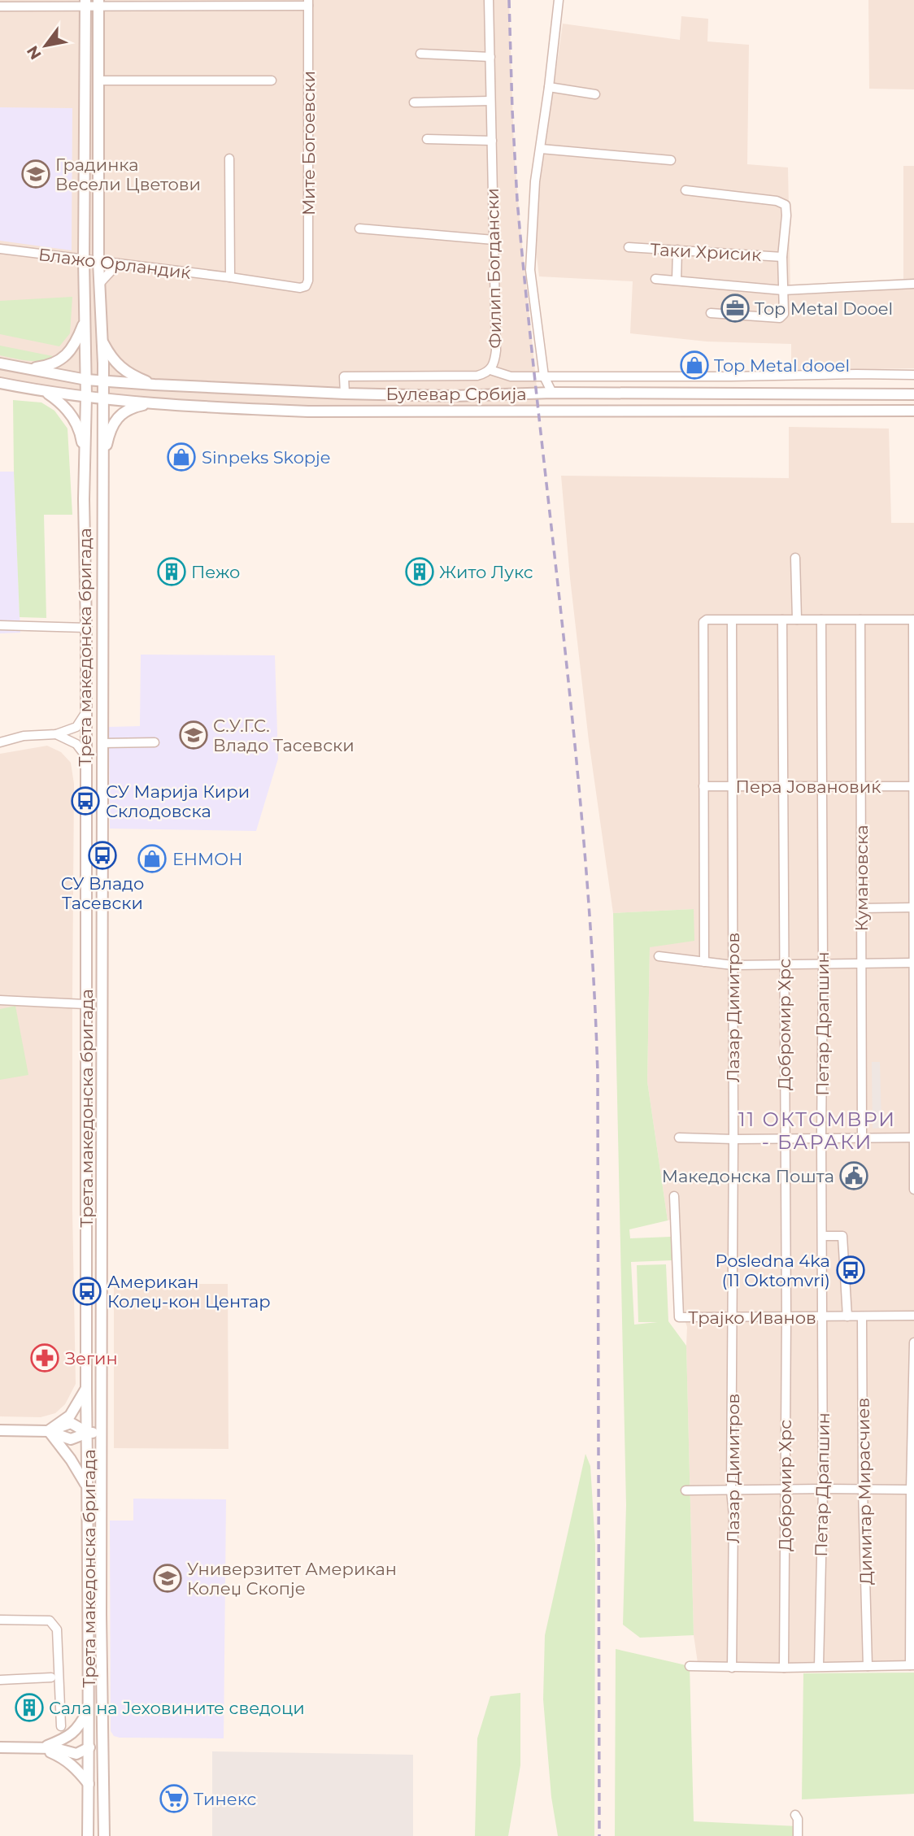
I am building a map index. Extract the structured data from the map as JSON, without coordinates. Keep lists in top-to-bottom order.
{
  "streets": {
    "street": [
      "Мите Богоевски",
      "Таки Хрисик",
      "Блажо Орландиќ",
      "Филип Богдански",
      "Булевар Србија",
      "Трета македонска бригада",
      "Пера Јовановиќ",
      "Кумановска",
      "Лазар Димитров",
      "Петар Драпшин",
      "Добромир Хрс",
      "Трајко Иванов",
      "Димитар Мирасчиев"
    ]
  },
  "crossings": [
    ["Мите Богоевски", "Блажо Орландиќ"],
    ["Блажо Орландиќ", "Трета македонска бригада"],
    ["Филип Богдански", "Булевар Србија"],
    ["Булевар Србија", "Трета македонска бригада"],
    ["Пера Јовановиќ", "Кумановска"],
    ["Пера Јовановиќ", "Лазар Димитров"],
    ["Пера Јовановиќ", "Петар Драпшин"],
    ["Пера Јовановиќ", "Добромир Хрс"],
    ["Лазар Димитров", "Трајко Иванов"],
    ["Петар Драпшин", "Трајко Иванов"],
    ["Добромир Хрс", "Трајко Иванов"],
    ["Трајко Иванов", "Димитар Мирасчиев"]
  ],
  "districts": ["11 ОКТОМВРИ - БАРАКИ"],
  "places": {
    "school or university": ["Градинка Весели Цветови", "С.У.Г.С. Владо Тасевски", "Универзитет Американ Колеџ Скопје"],
    "office": ["Top Metal Dooel"],
    "shop": ["Top Metal dooel", "Sinpeks Skopje", "ЕНМОН"],
    "building": ["Пежо", "Жито Лукс", "Сала на Јеховините сведоци"],
    "bus stop": [
      "СУ Марија Кири Склодовска",
      "СУ Владо Тасевски",
      "Posledna 4ka (11 Oktomvri)",
      "Американ Колеџ-кон Центар"
    ],
    "public building": ["Македонска Пошта"],
    "pharmacy": ["Зегин"],
    "supermarket": ["Тинекс"]
  },
  "north": "bottom left"
}
